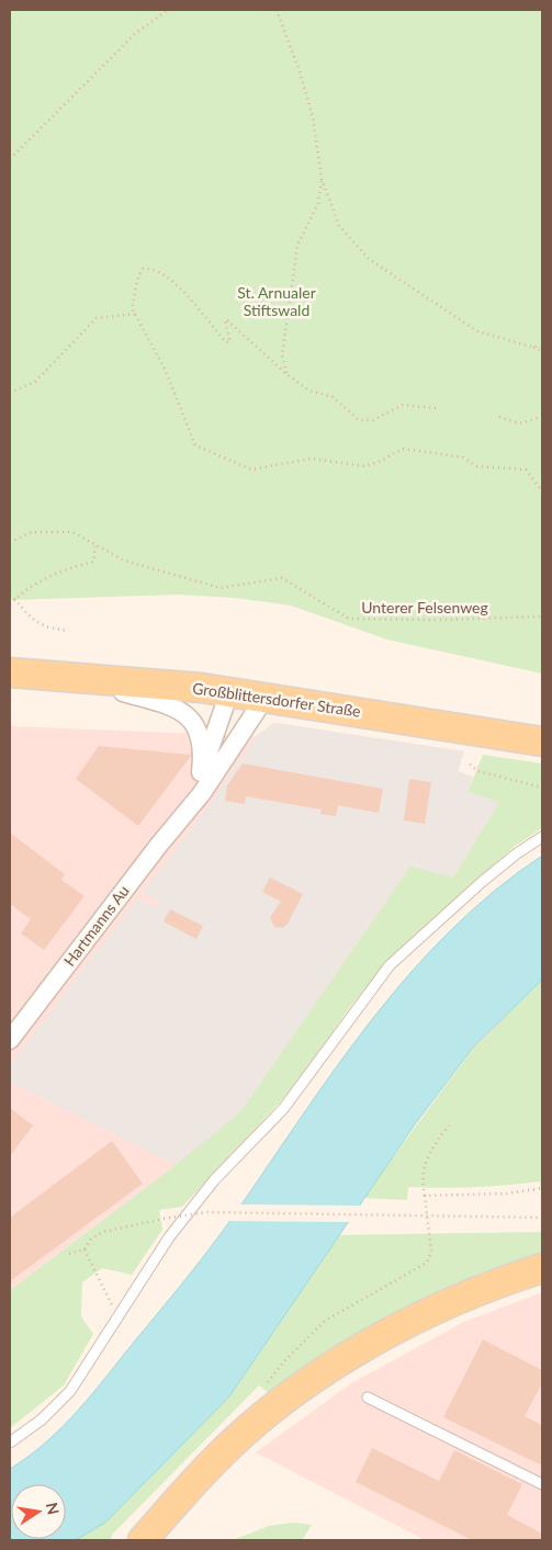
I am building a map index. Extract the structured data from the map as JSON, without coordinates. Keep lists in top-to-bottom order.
{
  "streets": {
    "main road": ["Großblittersdorfer Straße"],
    "street": ["Hartmanns Au"],
    "path": ["Unterer Felsenweg"]
  },
  "crossings": [
    ["Großblittersdorfer Straße", "Hartmanns Au"]
  ],
  "parks": ["St. Arnualer Stiftswald"],
  "north": "right"
}
